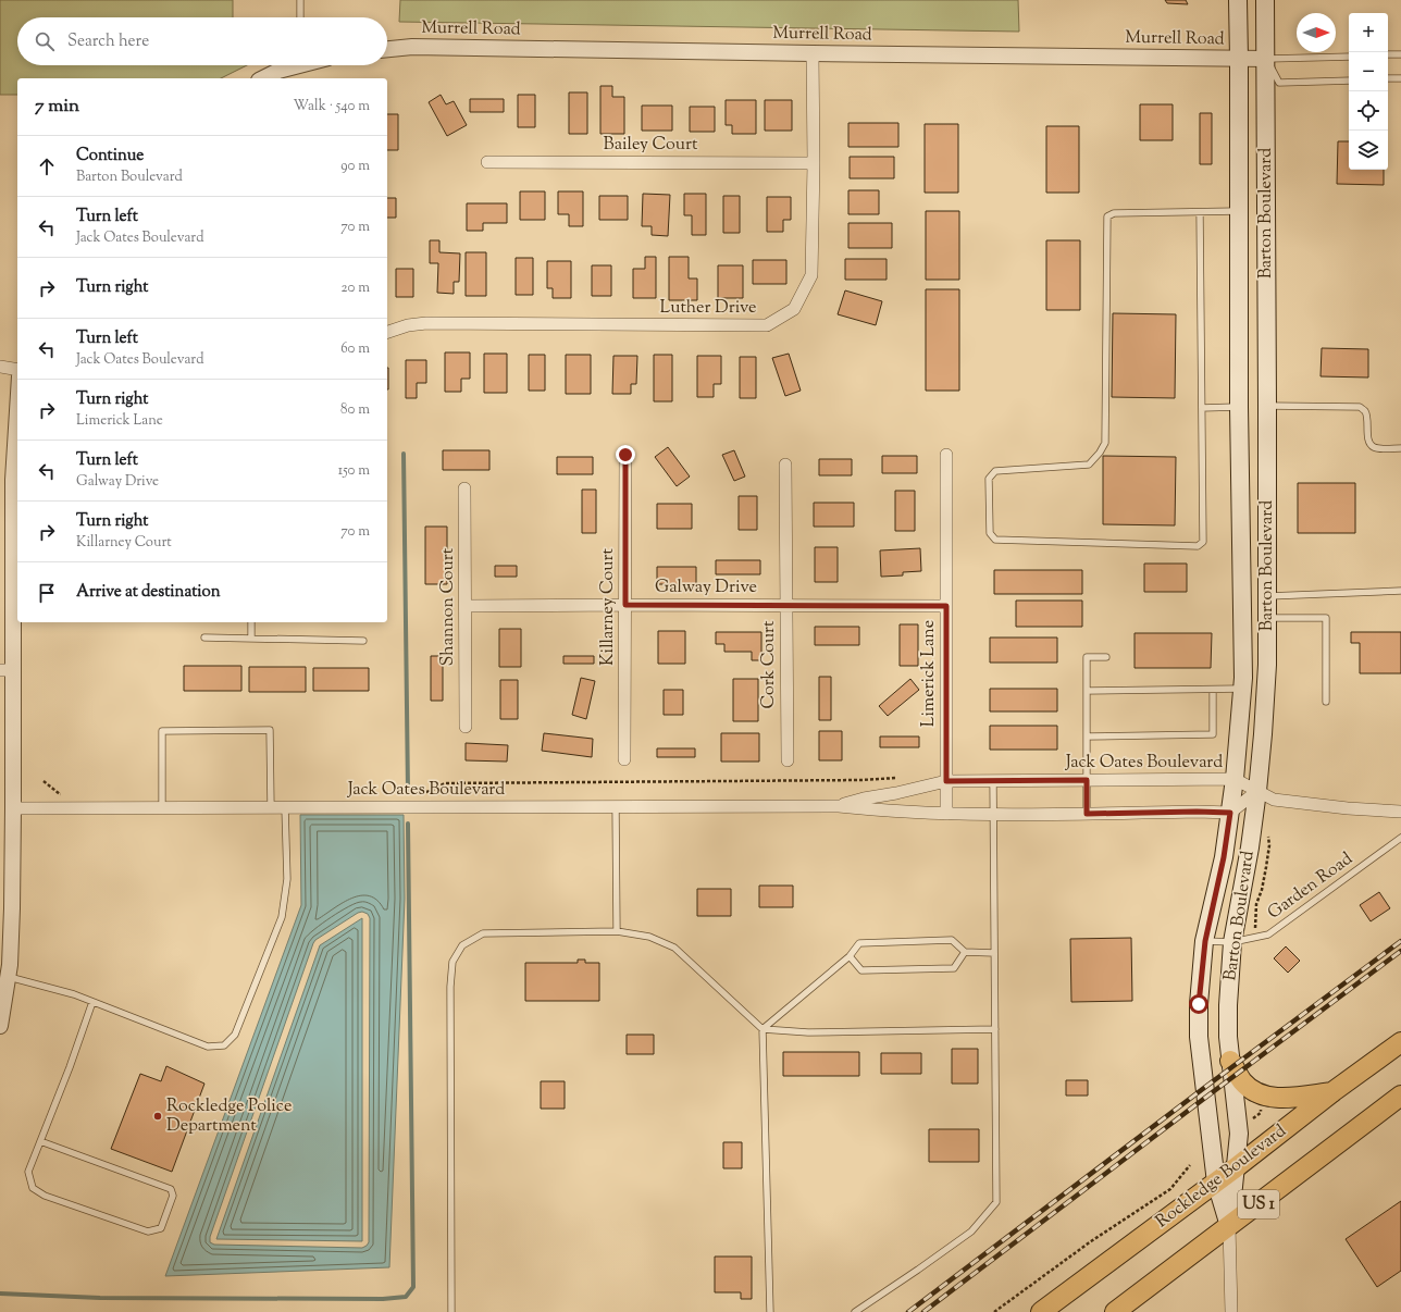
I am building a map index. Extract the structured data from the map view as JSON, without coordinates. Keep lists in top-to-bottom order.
{
  "streets": {
    "main road": ["Barton Boulevard", "Rockledge Boulevard", "US 1"],
    "street": [
      "Murrell Road",
      "Bailey Court",
      "Luther Drive",
      "Galway Drive",
      "Shannon Court",
      "Killarney Court",
      "Cork Court",
      "Limerick Lane",
      "Jack Oates Boulevard"
    ],
    "lane": ["Garden Road"]
  },
  "crossings": [
    ["Murrell Road", "Barton Boulevard"],
    ["Murrell Road", "Luther Drive"],
    ["Bailey Court", "Luther Drive"],
    ["Barton Boulevard", "Jack Oates Boulevard"],
    ["Barton Boulevard", "Garden Road"],
    ["Barton Boulevard", "Rockledge Boulevard"],
    ["Barton Boulevard", "US 1"],
    ["Galway Drive", "Shannon Court"],
    ["Galway Drive", "Killarney Court"],
    ["Galway Drive", "Cork Court"],
    ["Galway Drive", "Limerick Lane"],
    ["Limerick Lane", "Jack Oates Boulevard"]
  ],
  "places": ["Rockledge Police Department"],
  "north": "right",
  "page": {
    "map_buttons": ["+", "−"],
    "search": "Search here",
    "heading": ["7 min", "Walk · 540 m"],
    "list": [
      ["Continue", "Barton Boulevard", "90 m"],
      ["Turn left", "Jack Oates Boulevard", "70 m"],
      ["Turn right", "20 m"],
      ["Turn left", "Jack Oates Boulevard", "60 m"],
      ["Turn right", "Limerick Lane", "80 m"],
      ["Turn left", "Galway Drive", "150 m"],
      ["Turn right", "Killarney Court", "70 m"],
      "Arrive at destination"
    ]
  }
}
